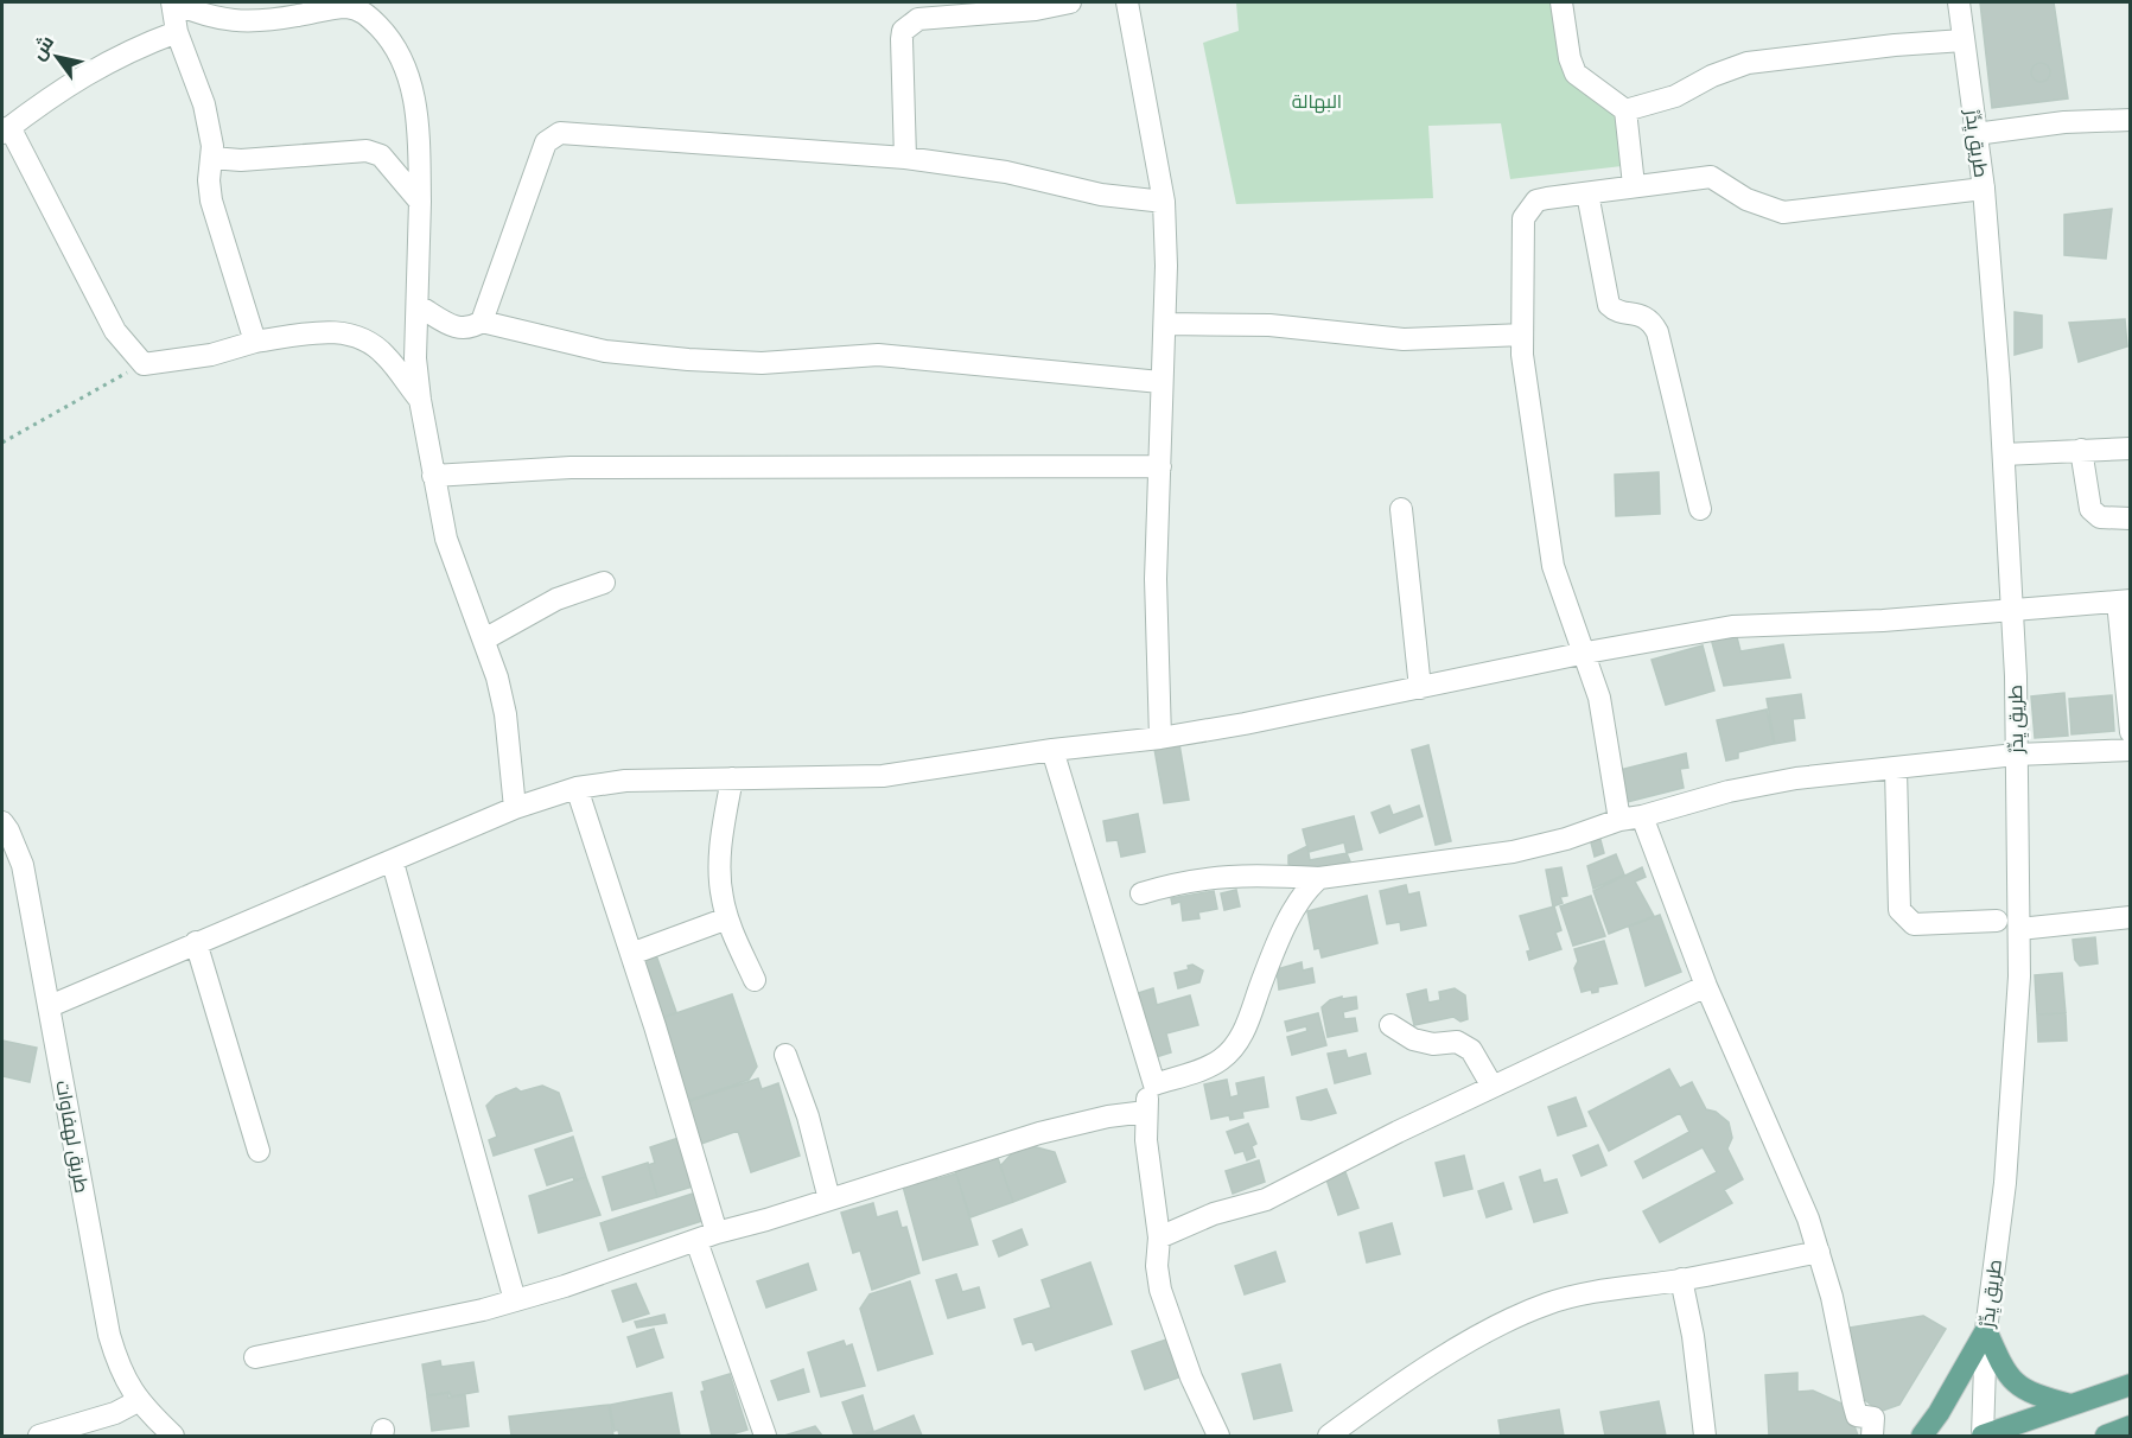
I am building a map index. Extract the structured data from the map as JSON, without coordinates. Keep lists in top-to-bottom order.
{
  "streets": {
    "street": ["طريق يِدِّرْ", "طريق لهفاوات"]
  },
  "parks": ["البهالة"],
  "north": "top left"
}
